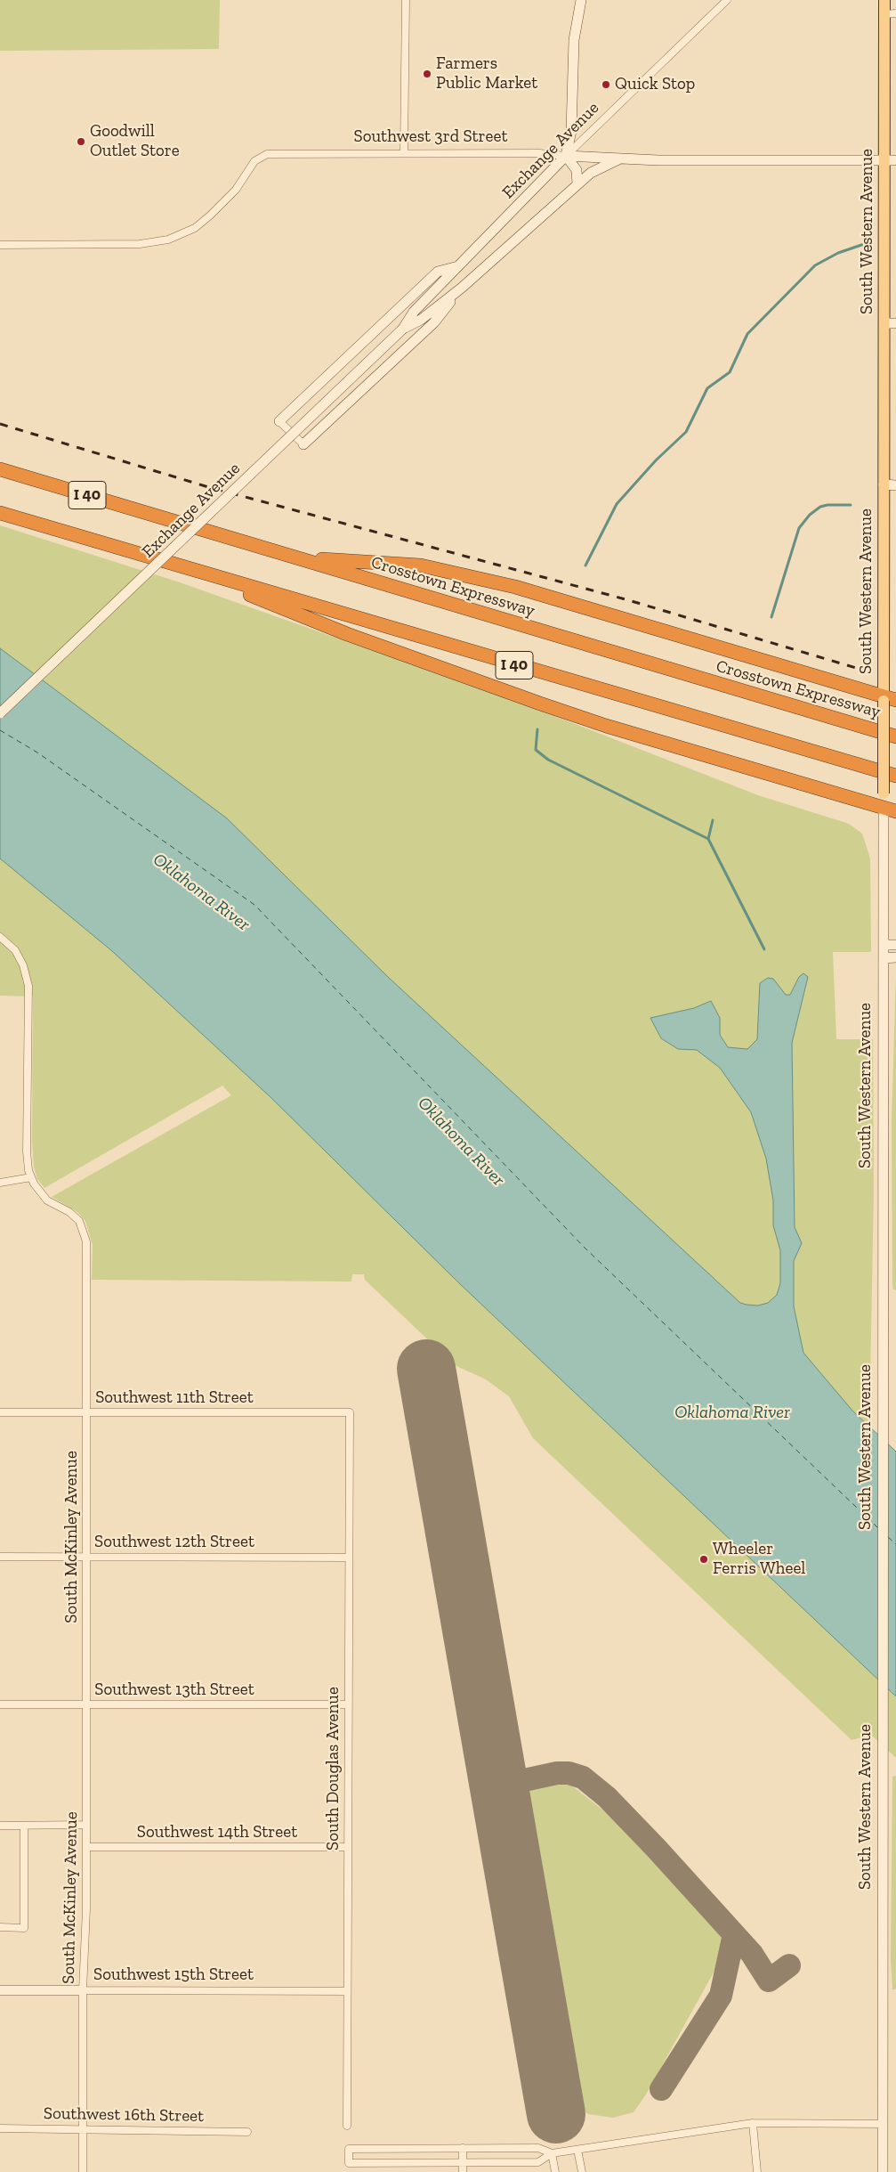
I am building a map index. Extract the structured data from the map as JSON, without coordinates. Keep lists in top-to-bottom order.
{
  "streets": {
    "highway": ["I 40", "Crosstown Expressway"],
    "main road": [
      "Southwest 3rd Street",
      "Exchange Avenue",
      "South Western Avenue",
      "Southwest 15th Street"
    ],
    "street": [
      "Southwest 11th Street",
      "South McKinley Avenue",
      "Southwest 12th Street",
      "Southwest 13th Street",
      "South Douglas Avenue",
      "Southwest 14th Street",
      "Southwest 16th Street"
    ]
  },
  "crossings": [
    ["Southwest 3rd Street", "Exchange Avenue"],
    ["Southwest 3rd Street", "South Western Avenue"],
    ["Southwest 11th Street", "South McKinley Avenue"],
    ["Southwest 11th Street", "South Douglas Avenue"],
    ["South McKinley Avenue", "Southwest 12th Street"],
    ["South McKinley Avenue", "Southwest 13th Street"],
    ["South McKinley Avenue", "Southwest 14th Street"],
    ["South McKinley Avenue", "Southwest 15th Street"],
    ["South McKinley Avenue", "Southwest 16th Street"],
    ["Southwest 12th Street", "South Douglas Avenue"],
    ["Southwest 13th Street", "South Douglas Avenue"],
    ["South Douglas Avenue", "Southwest 14th Street"],
    ["South Douglas Avenue", "Southwest 15th Street"]
  ],
  "water": ["Oklahoma River"],
  "places": [
    "Farmers Public Market",
    "Quick Stop",
    "Goodwill Outlet Store",
    "Wheeler Ferris Wheel"
  ]
}
